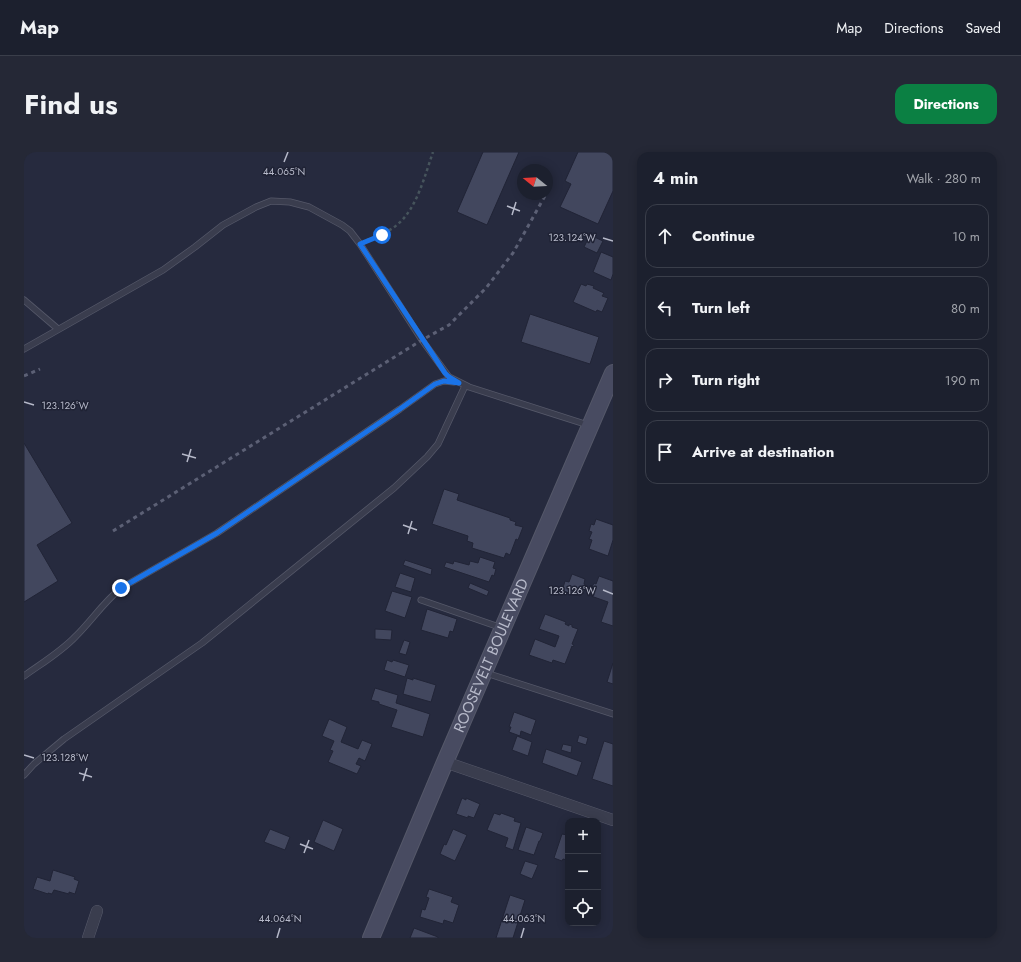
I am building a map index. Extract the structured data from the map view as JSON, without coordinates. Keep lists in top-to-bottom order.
{
  "streets": {
    "main road": ["ROOSEVELT BOULEVARD"]
  },
  "north": "left",
  "page": {
    "header": "Map",
    "nav": ["Map", "Directions", "Saved"],
    "title": "Find us",
    "buttons": "Directions",
    "heading": ["4 min", "Walk · 280 m"],
    "list": [
      ["Continue", "10 m"],
      ["Turn left", "80 m"],
      ["Turn right", "190 m"],
      "Arrive at destination"
    ],
    "map_buttons": ["+", "−"]
  },
  "coordinates": [
    "44.065°N",
    "123.124°W",
    "123.126°W",
    "123.128°W",
    "44.064°N",
    "44.063°N"
  ]
}
